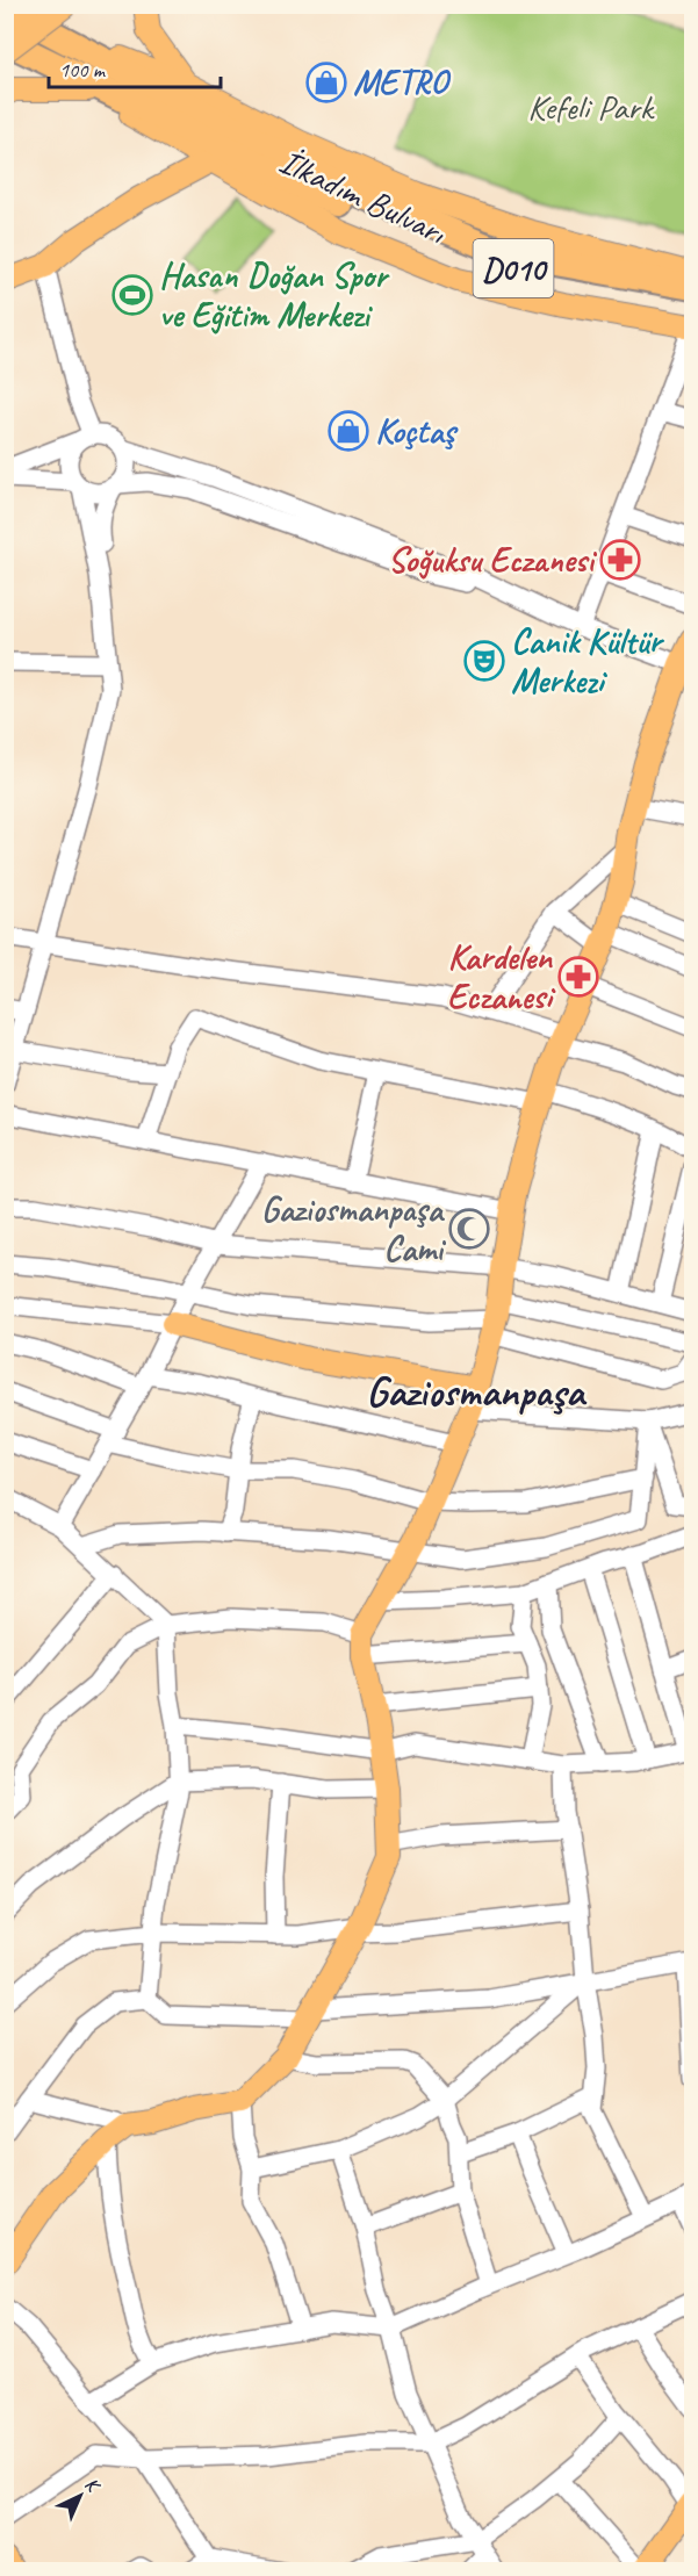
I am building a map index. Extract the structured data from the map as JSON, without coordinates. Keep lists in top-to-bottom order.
{
  "streets": {
    "highway": ["İlkadım Bulvarı", "D010"]
  },
  "districts": ["Gaziosmanpaşa"],
  "parks": ["Kefeli Park"],
  "places": {
    "shop": ["METRO", "Koçtaş"],
    "sports": ["Hasan Doğan Spor ve Eğitim Merkezi"],
    "pharmacy": ["Soğuksu Eczanesi", "Kardelen Eczanesi"],
    "theatre": ["Canik Kültür Merkezi"],
    "mosque": ["Gaziosmanpaşa Cami"]
  },
  "scale_bar": "100 m",
  "north": "top right"
}
